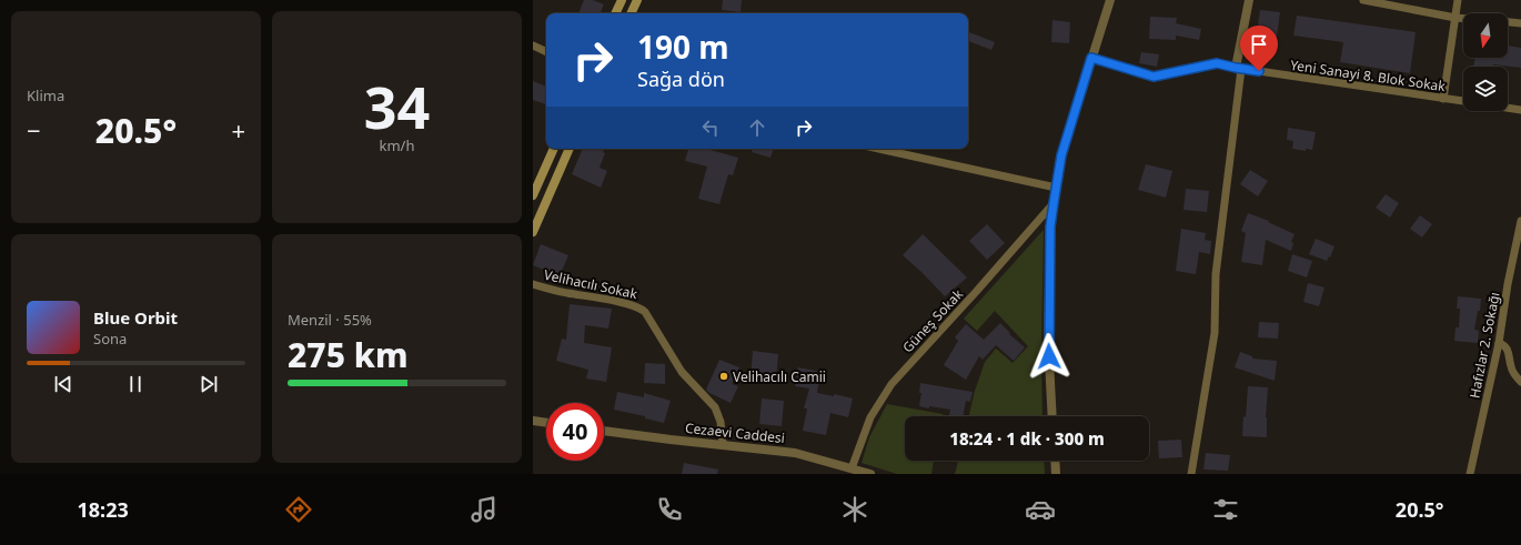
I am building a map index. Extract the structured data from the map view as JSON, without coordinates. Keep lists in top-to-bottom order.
{
  "streets": {
    "street": [
      "Yeni Sanayi 8. Blok Sokak",
      "Velihacılı Sokak",
      "Güneş Sokak",
      "Hafızlar 2. Sokağı",
      "Cezaevi Caddesi"
    ]
  },
  "crossings": [
    ["Velihacılı Sokak", "Cezaevi Caddesi"],
    ["Güneş Sokak", "Cezaevi Caddesi"]
  ],
  "places": ["Velihacılı Camii"],
  "north": "bottom",
  "page": {
    "tile": [
      "Klima",
      ["34", "km/h"],
      ["Menzil · 55%", "275 km"]
    ],
    "turn": ["190 m", "Sağa dön"],
    "heat": ["−", "20.5°", "+"],
    "song": ["Blue Orbit", "Sona"],
    "limit": "40",
    "trip": "18:24 · 1 dk · 300 m",
    "tabs": ["18:23", "20.5°"]
  }
}
